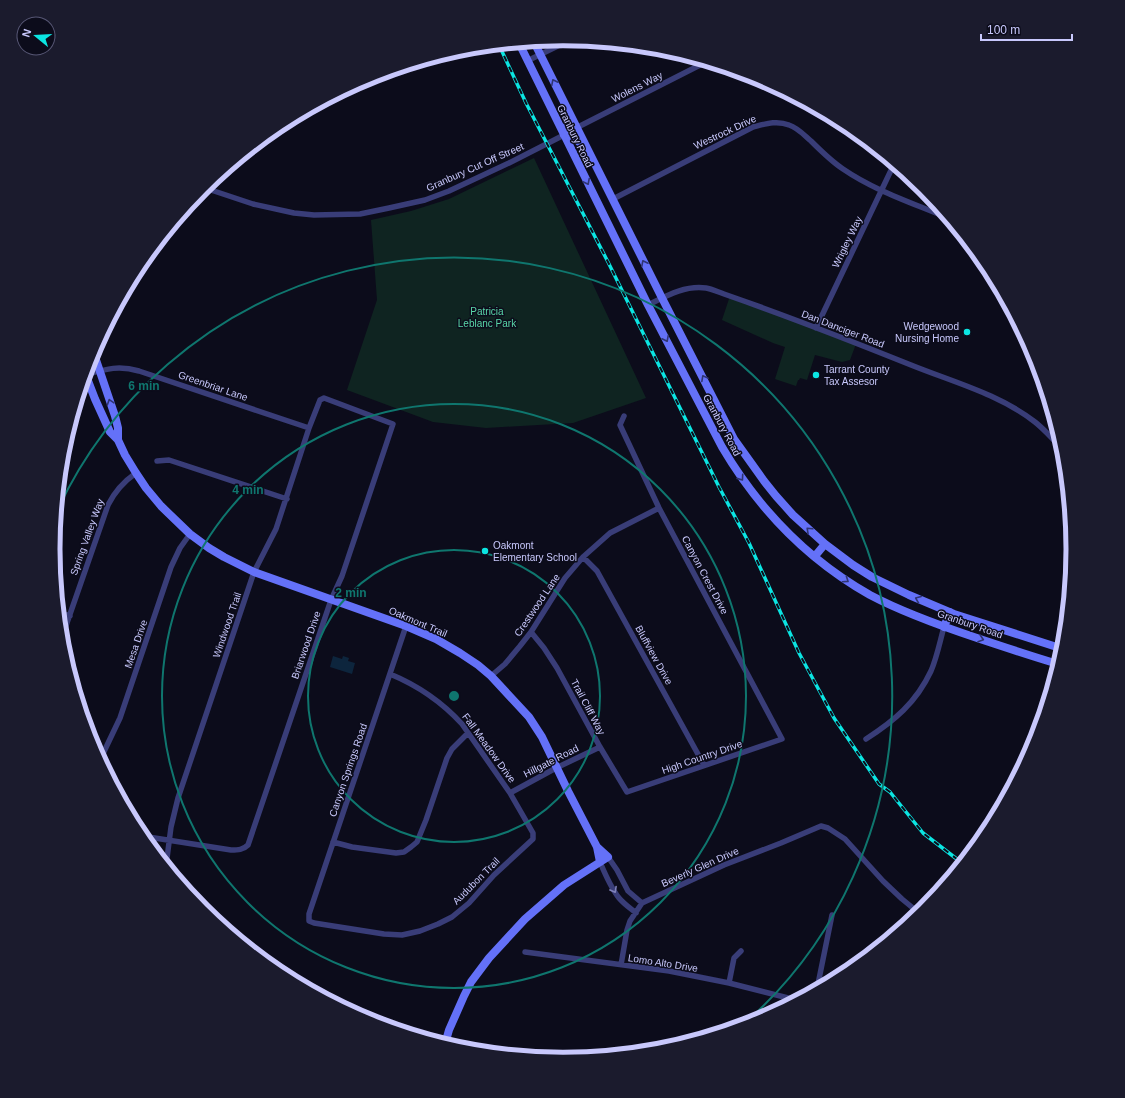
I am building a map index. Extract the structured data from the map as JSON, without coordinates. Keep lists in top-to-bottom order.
{
  "streets": {
    "main road": ["Granbury Road", "Oakmont Trail"],
    "street": [
      "Wolens Way",
      "Westrock Drive",
      "Granbury Cut Off Street",
      "Wrigley Way",
      "Dan Danciger Road",
      "Greenbriar Lane",
      "Spring Valley Way",
      "Canyon Crest Drive",
      "Crestwood Lane",
      "Windwood Trail",
      "Mesa Drive",
      "Briarwood Drive",
      "Bluffview Drive",
      "Trail Cliff Way",
      "Fall Meadow Drive",
      "High Country Drive",
      "Hillgate Road",
      "Canyon Springs Road",
      "Beverly Glen Drive",
      "Audubon Trail",
      "Lomo Alto Drive"
    ]
  },
  "crossings": [
    ["Wolens Way", "Granbury Road"],
    ["Westrock Drive", "Granbury Road"],
    ["Westrock Drive", "Wrigley Way"],
    ["Granbury Road", "Granbury Cut Off Street"],
    ["Granbury Road", "Dan Danciger Road"],
    ["Wrigley Way", "Dan Danciger Road"],
    ["Greenbriar Lane", "Oakmont Trail"],
    ["Greenbriar Lane", "Windwood Trail"],
    ["Spring Valley Way", "Oakmont Trail"],
    ["Canyon Crest Drive", "Crestwood Lane"],
    ["Canyon Crest Drive", "High Country Drive"],
    ["Crestwood Lane", "Oakmont Trail"],
    ["Crestwood Lane", "Bluffview Drive"],
    ["Crestwood Lane", "Trail Cliff Way"],
    ["Oakmont Trail", "Windwood Trail"],
    ["Oakmont Trail", "Mesa Drive"],
    ["Oakmont Trail", "Briarwood Drive"],
    ["Oakmont Trail", "Hillgate Road"],
    ["Oakmont Trail", "Canyon Springs Road"],
    ["Oakmont Trail", "Beverly Glen Drive"],
    ["Windwood Trail", "Briarwood Drive"],
    ["Bluffview Drive", "High Country Drive"],
    ["Trail Cliff Way", "High Country Drive"],
    ["Trail Cliff Way", "Hillgate Road"],
    ["Fall Meadow Drive", "Hillgate Road"],
    ["Fall Meadow Drive", "Canyon Springs Road"],
    ["Fall Meadow Drive", "Audubon Trail"],
    ["Canyon Springs Road", "Audubon Trail"]
  ],
  "parks": ["Patricia Leblanc Park"],
  "places": ["Wedgewood Nursing Home", "Tarrant County Tax Assesor", "Oakmont Elementary School"],
  "scale_bar": "100 m",
  "north": "left",
  "rings": ["6 min", "4 min", "2 min"]
}
